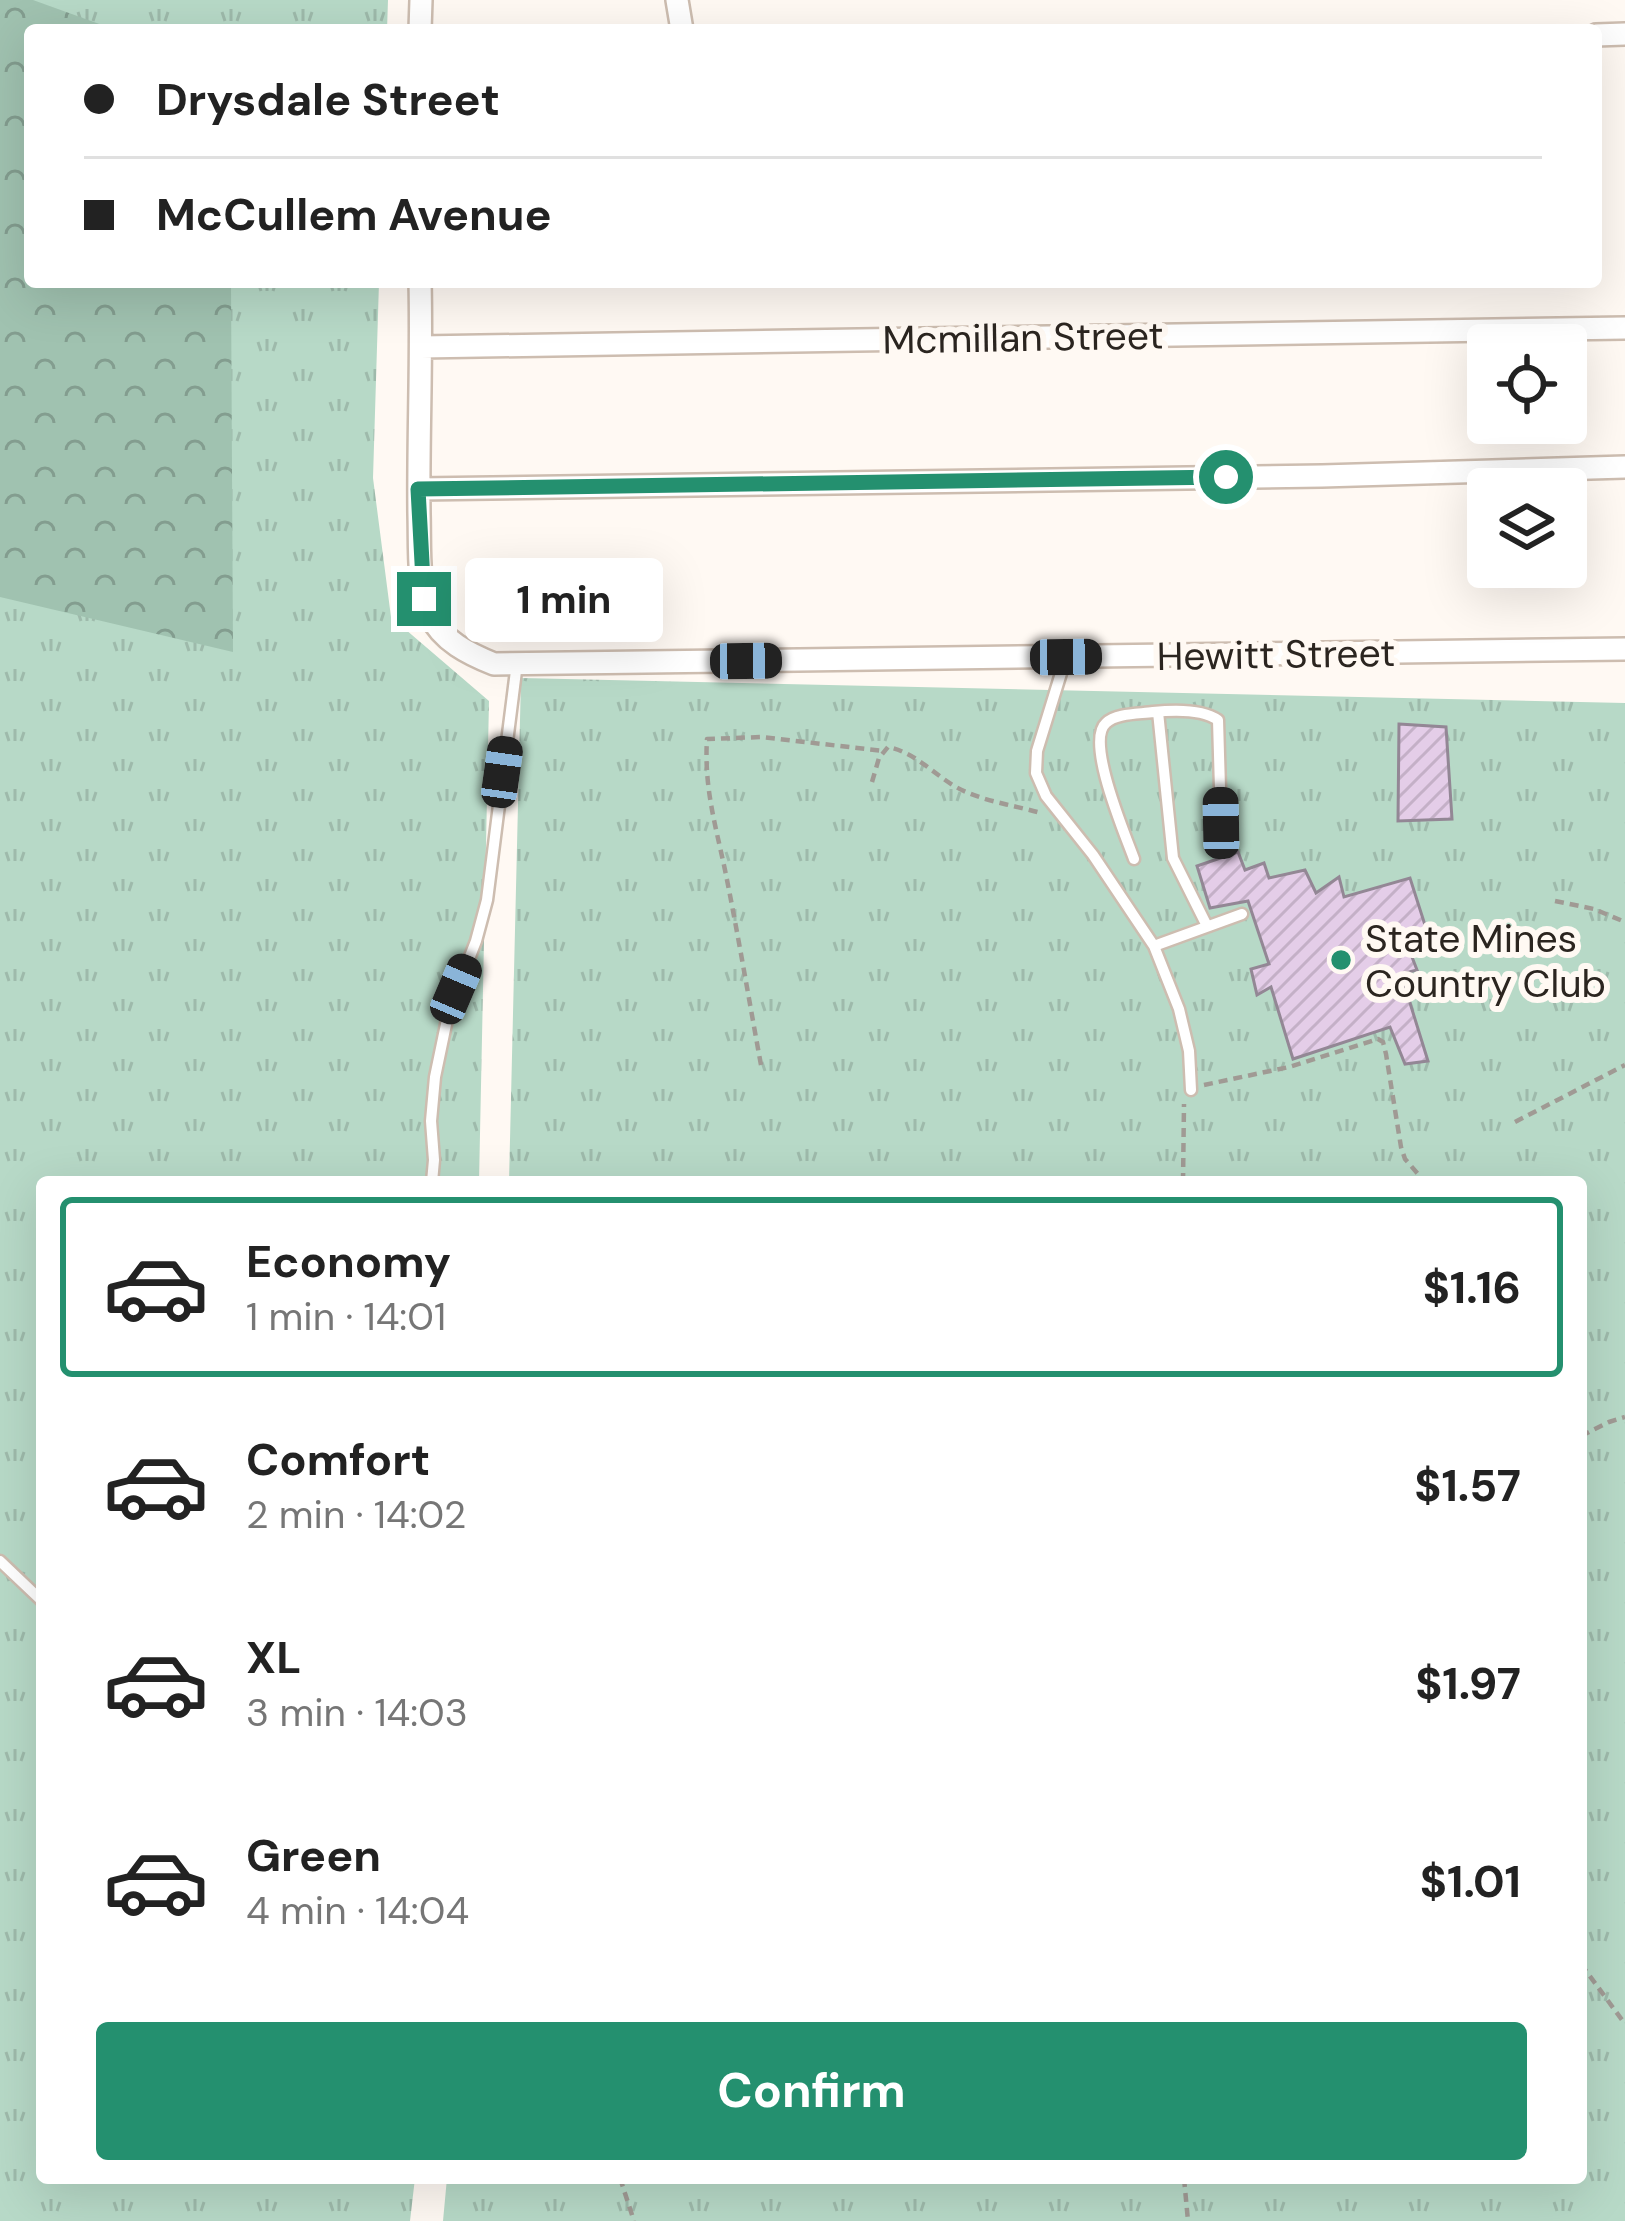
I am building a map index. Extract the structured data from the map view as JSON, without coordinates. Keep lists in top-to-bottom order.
{
  "streets": {
    "street": ["Mcmillan Street", "Hewitt Street"]
  },
  "places": ["State Mines Country Club"],
  "page": {
    "banner": ["Drysdale Street", "McCullem Avenue"],
    "bubble": "1 min",
    "list": [
      {
        "name": "Economy",
        "note": "1 min · 14:01",
        "value": "$1.16"
      },
      {
        "name": "Comfort",
        "note": "2 min · 14:02",
        "value": "$1.57"
      },
      {
        "name": "XL",
        "note": "3 min · 14:03",
        "value": "$1.97"
      },
      {
        "name": "Green",
        "note": "4 min · 14:04",
        "value": "$1.01"
      }
    ],
    "buttons": "Confirm"
  }
}
